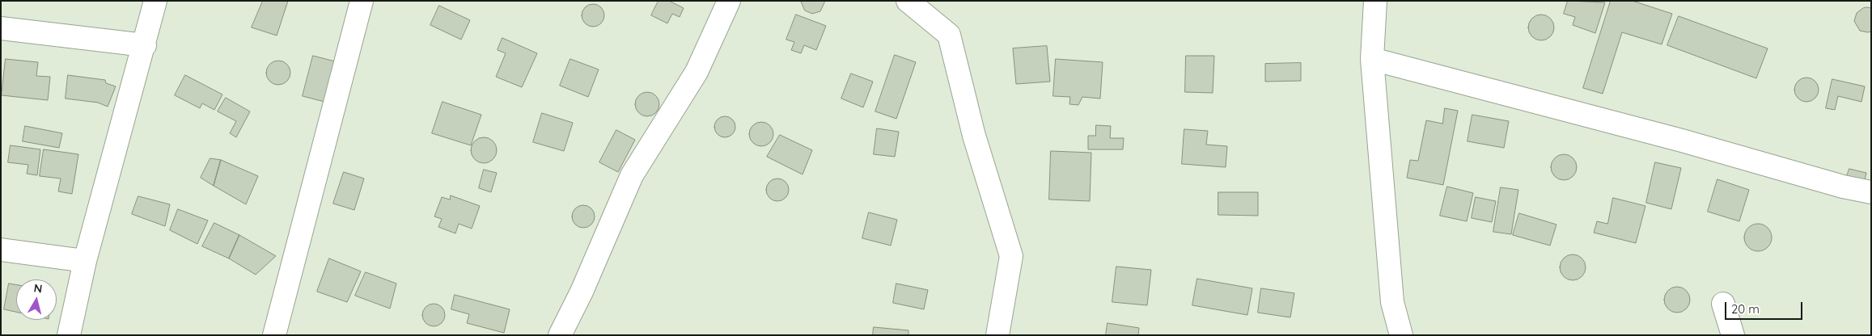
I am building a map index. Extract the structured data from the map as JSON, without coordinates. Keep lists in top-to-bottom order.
{
  "scale_bar": "20 m",
  "north": "top"
}
